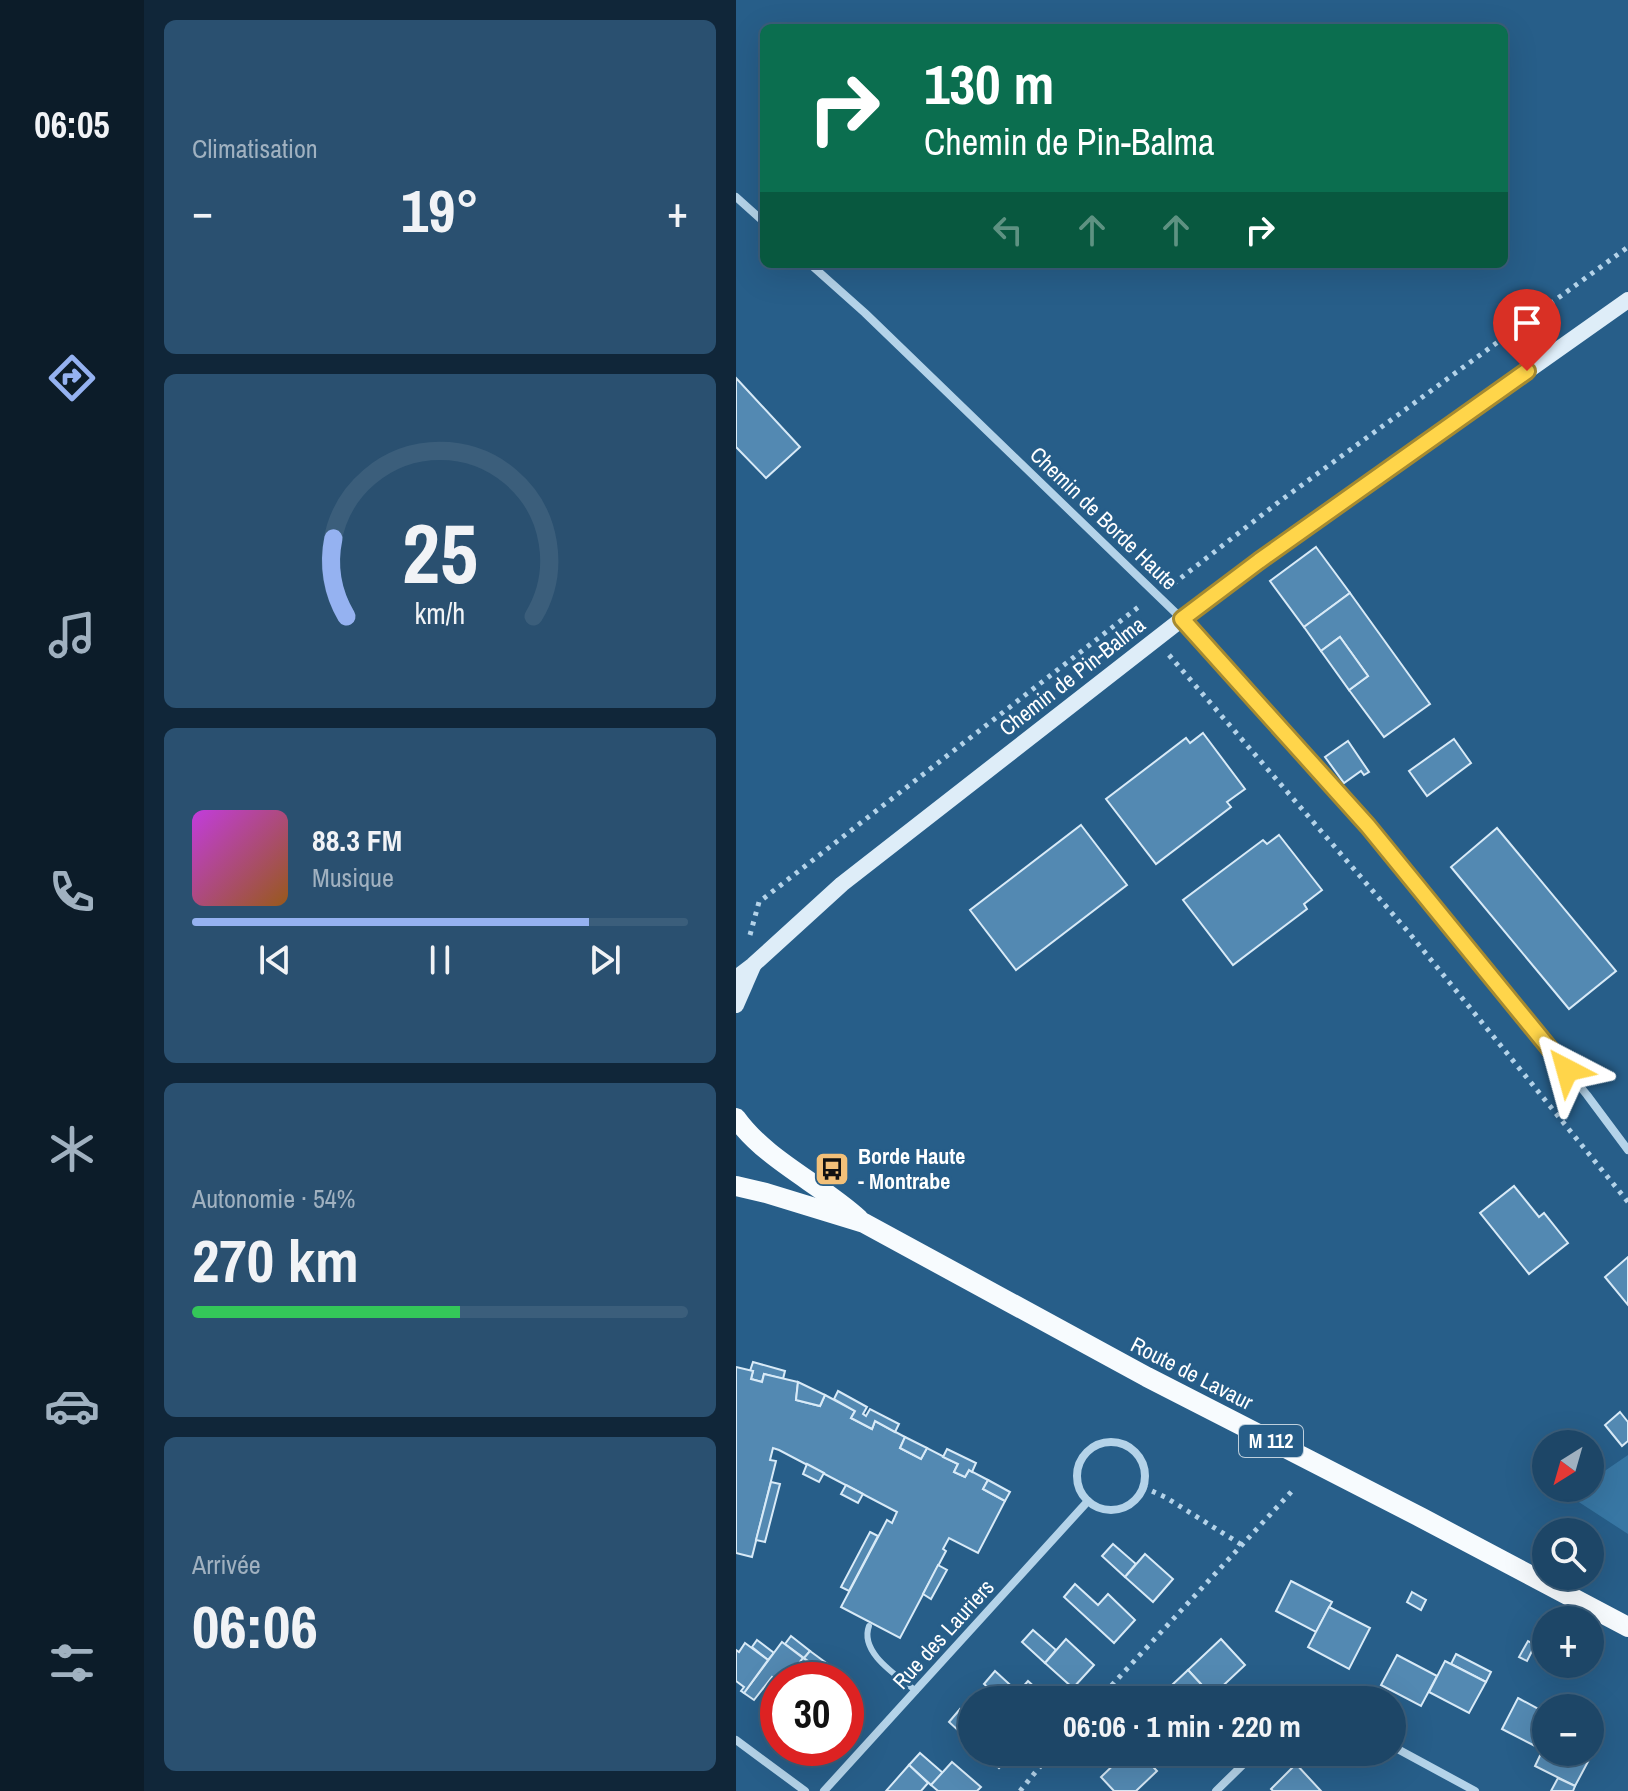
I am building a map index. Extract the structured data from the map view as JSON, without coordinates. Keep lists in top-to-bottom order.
{
  "streets": {
    "main road": ["Route de Lavaur", "M 112"],
    "street": ["Chemin de Borde Haute", "Chemin de Pin-Balma", "Rue des Lauriers"]
  },
  "crossings": [
    ["Chemin de Borde Haute", "Chemin de Pin-Balma"]
  ],
  "places": {
    "bus stop": ["Borde Haute - Montrabe"]
  },
  "north": "bottom left",
  "page": {
    "tabs": "06:05",
    "tile": [
      "Climatisation",
      ["Autonomie · 54%", "270 km"],
      ["Arrivée", "06:06"]
    ],
    "turn": ["130 m", "Chemin de Pin-Balma"],
    "heat": ["−", "19°", "+"],
    "song": ["88.3 FM", "Musique"],
    "map_buttons": ["+", "−"],
    "limit": "30",
    "trip": "06:06 · 1 min · 220 m",
    "gauge": ["25", "km/h"]
  }
}
